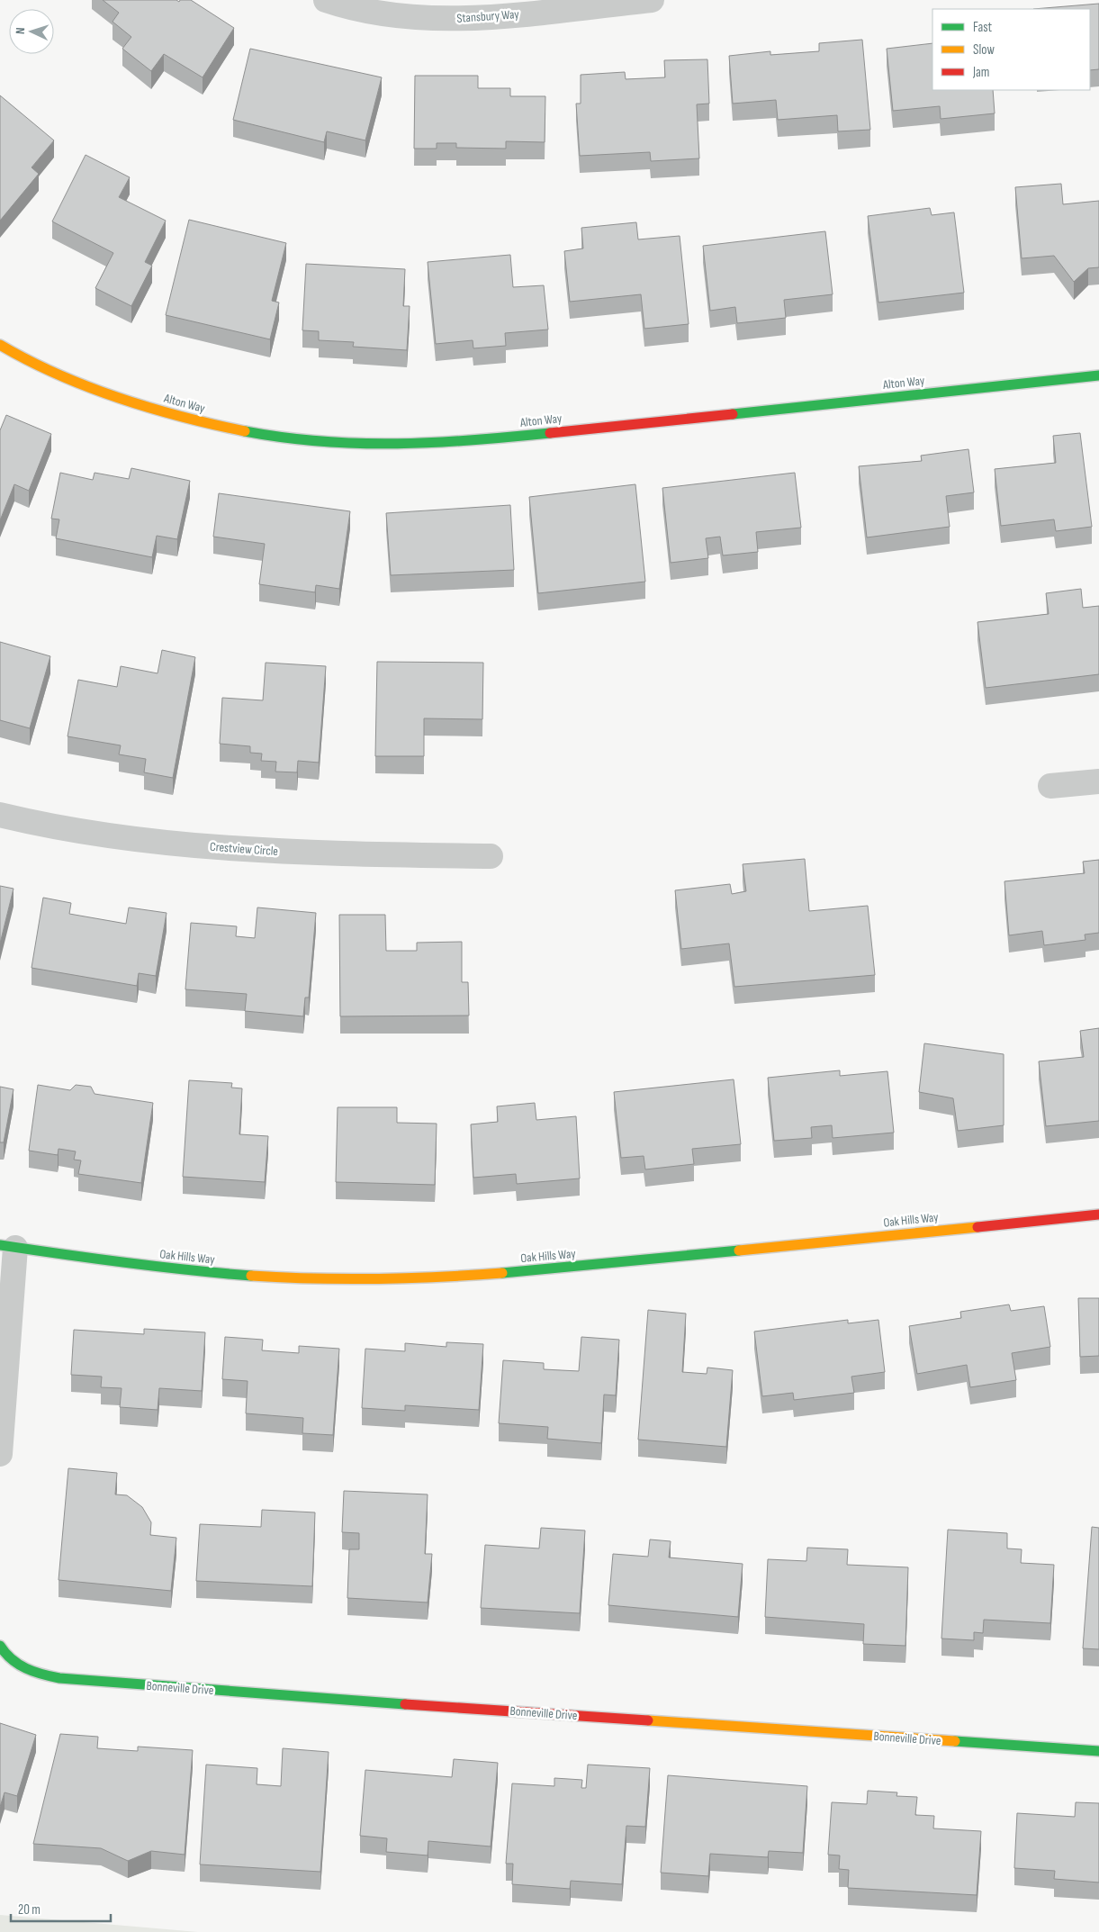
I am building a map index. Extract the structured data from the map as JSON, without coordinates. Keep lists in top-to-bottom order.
{
  "streets": {
    "street": [
      "Stansbury Way",
      "Alton Way",
      "Crestview Circle",
      "Oak Hills Way",
      "Bonneville Drive"
    ]
  },
  "legend": ["Fast", "Slow", "Jam"],
  "scale_bar": "20 m",
  "north": "left"
}
